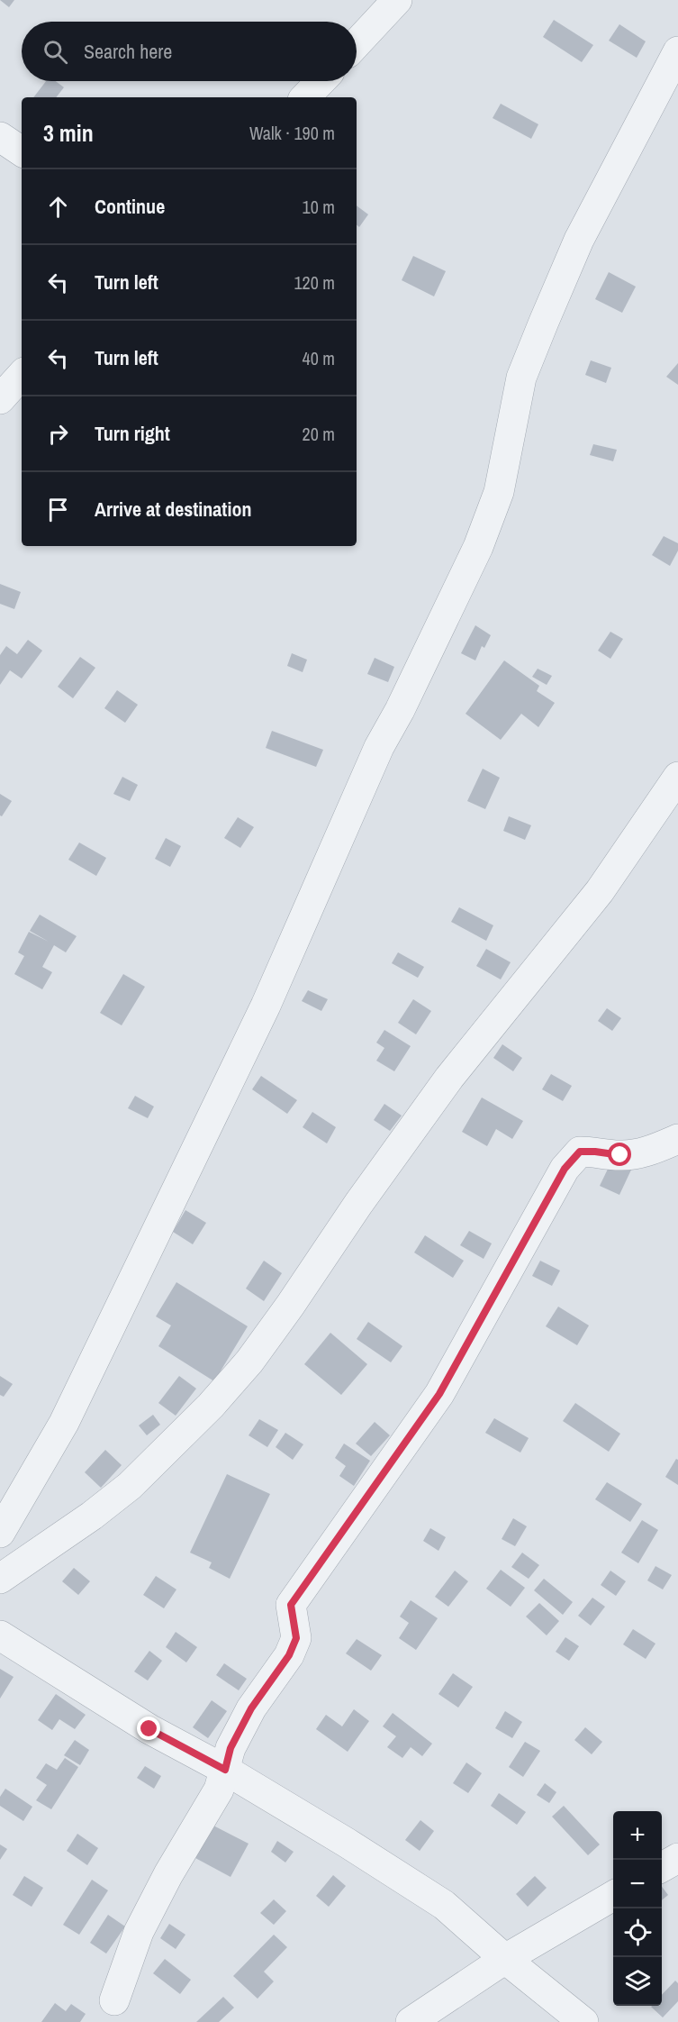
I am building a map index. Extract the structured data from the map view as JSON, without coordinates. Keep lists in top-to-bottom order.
{
  "page": {
    "search": "Search here",
    "heading": ["3 min", "Walk · 190 m"],
    "list": [
      ["Continue", "10 m"],
      ["Turn left", "120 m"],
      ["Turn left", "40 m"],
      ["Turn right", "20 m"],
      "Arrive at destination"
    ],
    "map_buttons": ["+", "−"]
  }
}
